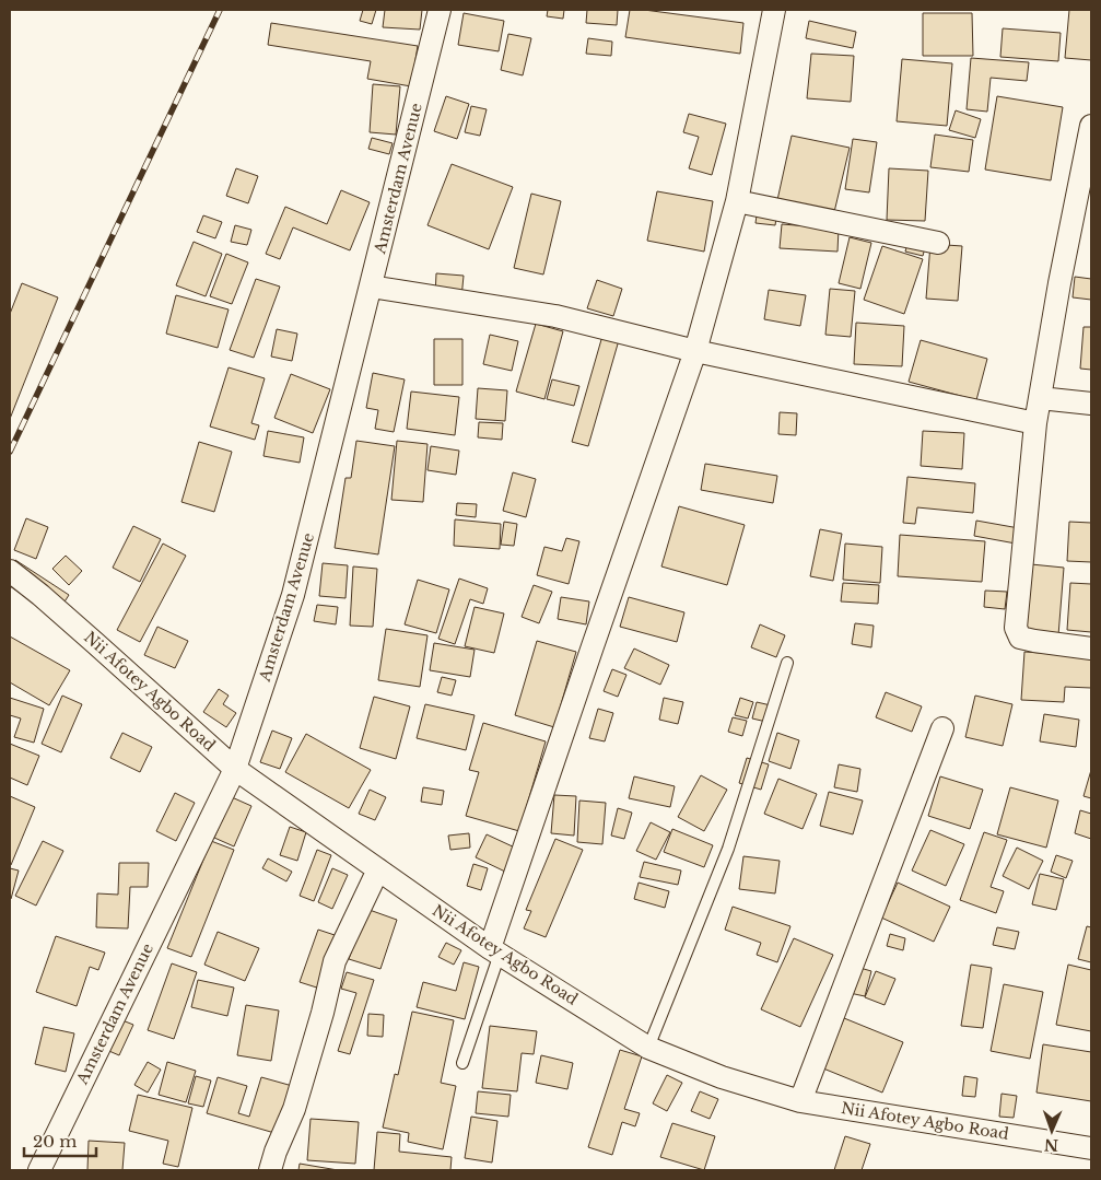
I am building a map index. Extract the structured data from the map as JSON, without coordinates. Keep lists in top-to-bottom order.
{
  "streets": {
    "street": ["Amsterdam Avenue", "Nii Afotey Agbo Road"]
  },
  "crossings": [
    ["Amsterdam Avenue", "Nii Afotey Agbo Road"]
  ],
  "scale_bar": "20 m",
  "north": "bottom"
}
